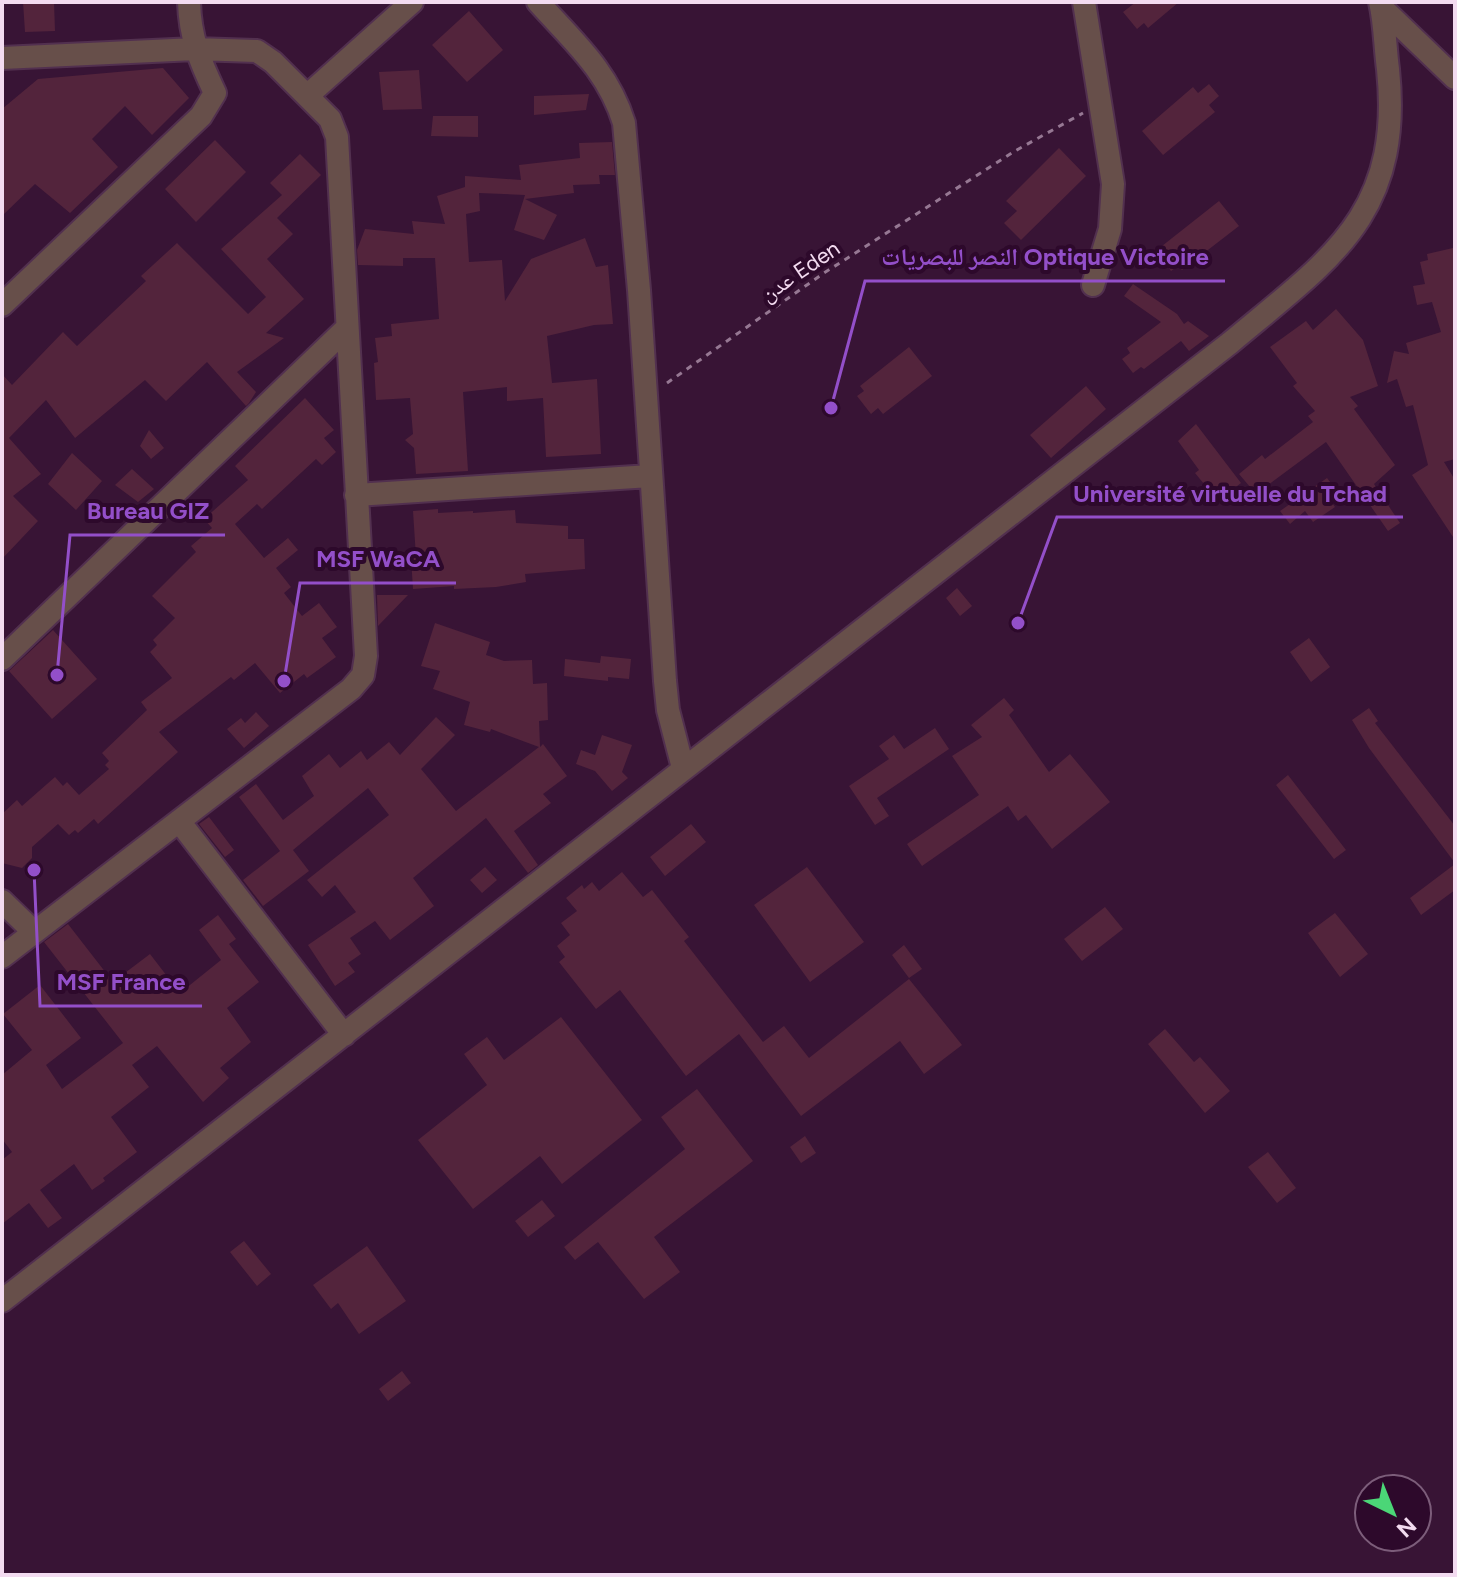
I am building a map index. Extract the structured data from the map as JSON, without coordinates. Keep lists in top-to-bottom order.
{
  "streets": {
    "path": ["عدن Eden"]
  },
  "places": [
    "النصر للبصريات Optique Victoire",
    "Université virtuelle du Tchad",
    "Bureau GIZ",
    "MSF WaCA",
    "MSF France"
  ],
  "north": "bottom right"
}
